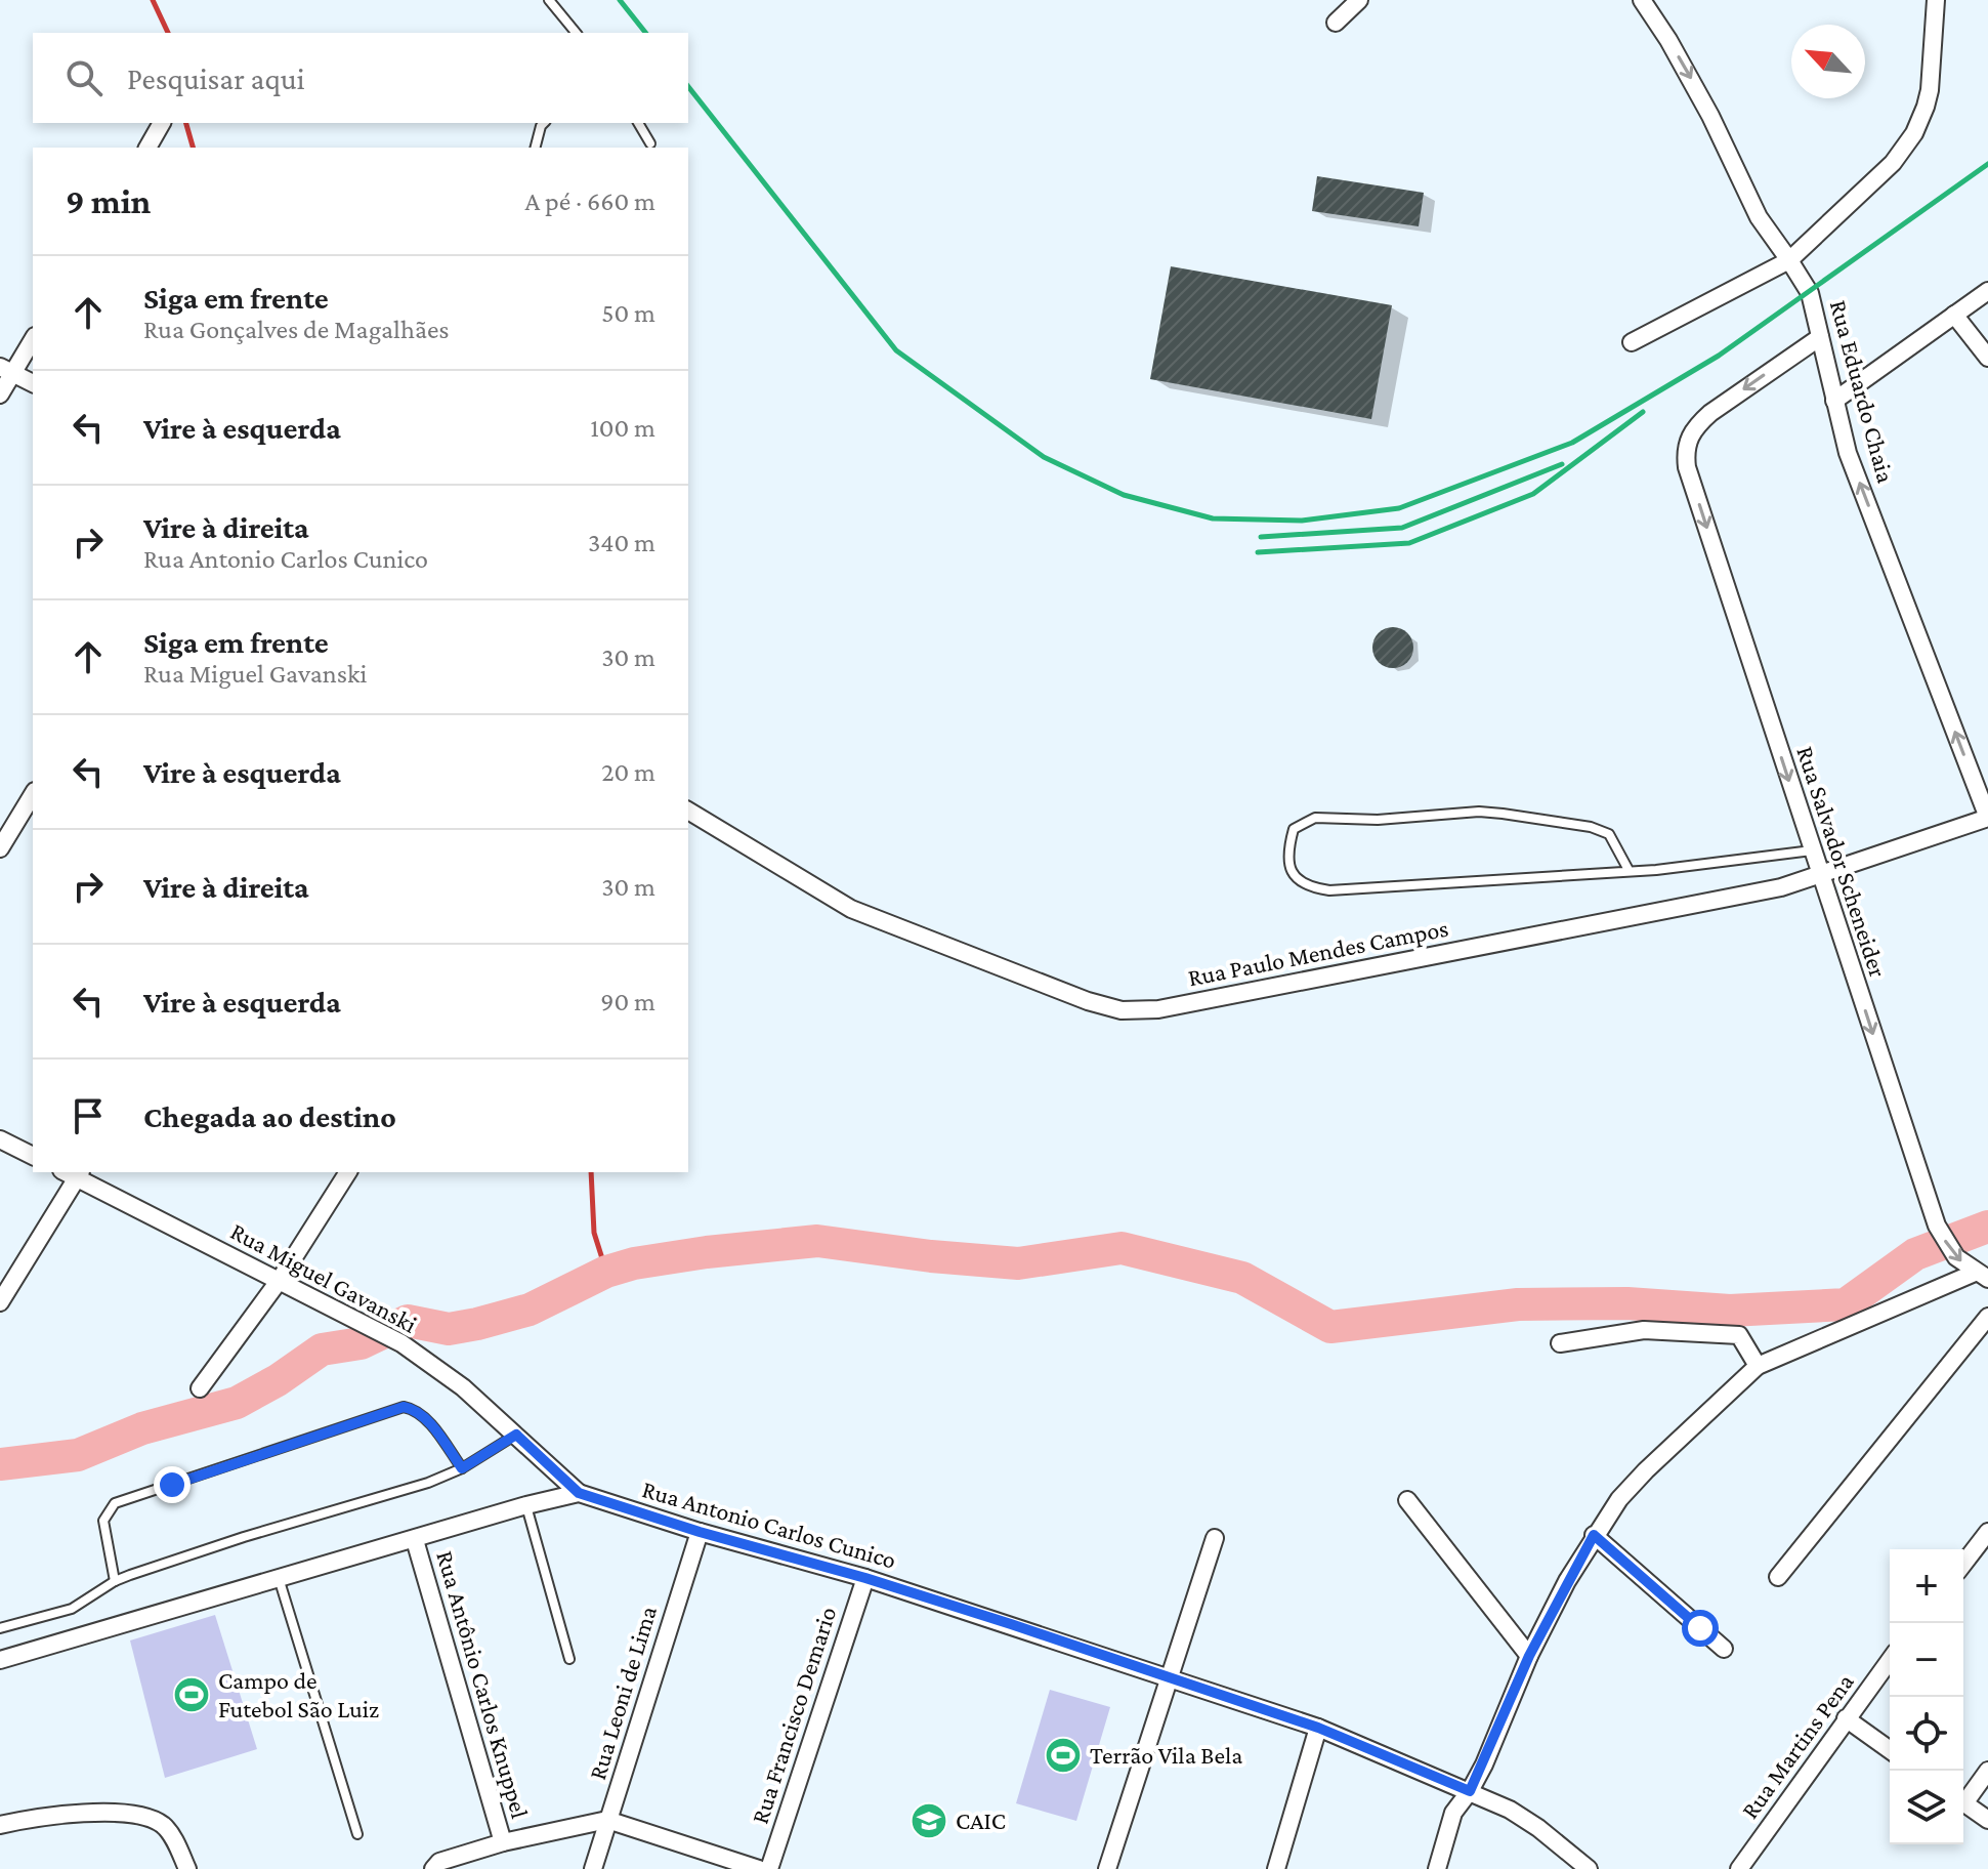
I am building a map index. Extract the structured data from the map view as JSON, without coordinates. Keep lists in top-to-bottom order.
{
  "streets": {
    "street": [
      "Rua Eduardo Chaia",
      "Rua Salvador Scheneider",
      "Rua Paulo Mendes Campos",
      "Rua Miguel Gavanski",
      "Rua Antonio Carlos Cunico",
      "Rua Antônio Carlos Knuppel",
      "Rua Leoni de Lima",
      "Rua Francisco Demario",
      "Rua Martins Pena"
    ]
  },
  "crossings": [
    ["Rua Eduardo Chaia", "Rua Salvador Scheneider"],
    ["Rua Eduardo Chaia", "Rua Paulo Mendes Campos"],
    ["Rua Salvador Scheneider", "Rua Paulo Mendes Campos"],
    ["Rua Miguel Gavanski", "Rua Antonio Carlos Cunico"],
    ["Rua Antonio Carlos Cunico", "Rua Leoni de Lima"],
    ["Rua Antonio Carlos Cunico", "Rua Francisco Demario"]
  ],
  "one_way": ["Rua Salvador Scheneider"],
  "places": {
    "sports": ["Campo de Futebol São Luiz", "Terrão Vila Bela"],
    "school or university": ["CAIC"]
  },
  "north": "top left",
  "page": {
    "search": "Pesquisar aqui",
    "heading": ["9 min", "A pé · 660 m"],
    "list": [
      ["Siga em frente", "Rua Gonçalves de Magalhães", "50 m"],
      ["Vire à esquerda", "100 m"],
      ["Vire à direita", "Rua Antonio Carlos Cunico", "340 m"],
      ["Siga em frente", "Rua Miguel Gavanski", "30 m"],
      ["Vire à esquerda", "20 m"],
      ["Vire à direita", "30 m"],
      ["Vire à esquerda", "90 m"],
      "Chegada ao destino"
    ],
    "map_buttons": ["+", "−"]
  }
}
